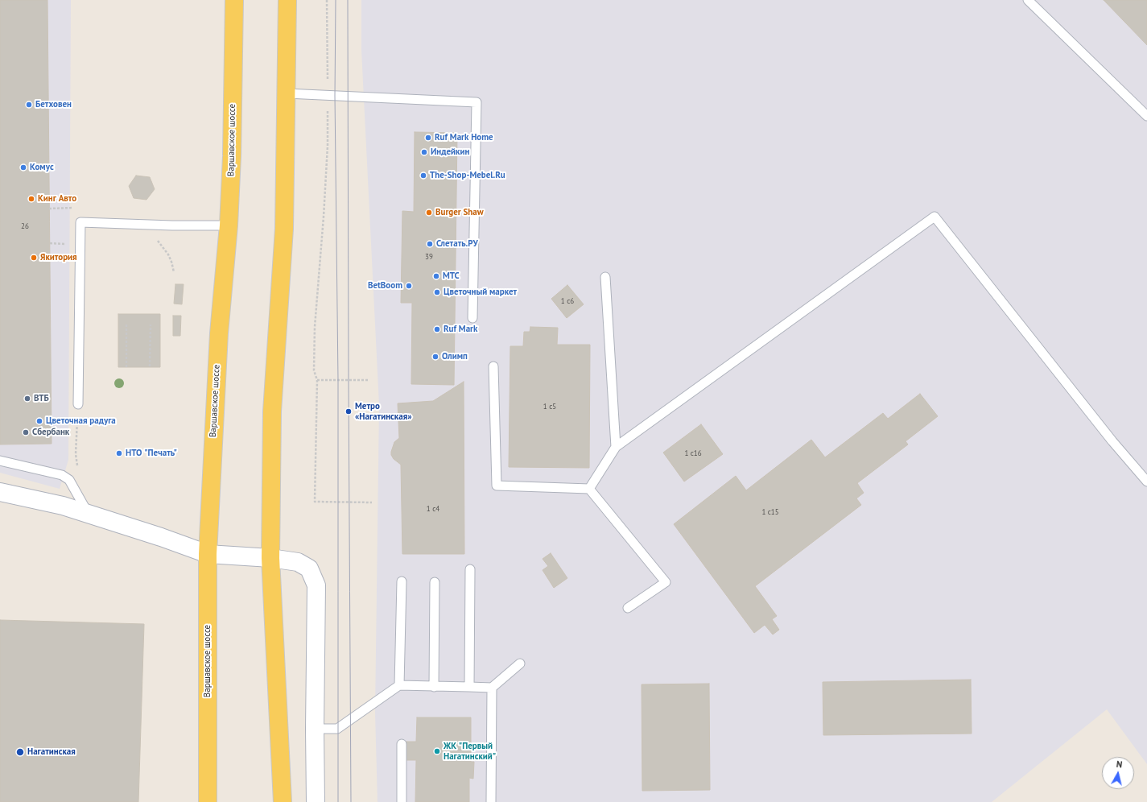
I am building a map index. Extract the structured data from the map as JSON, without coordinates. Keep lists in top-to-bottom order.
{
  "streets": {
    "main road": ["Варшавское шоссе"]
  },
  "places": [
    "Бетховен",
    "Ruf Mark Home",
    "Индейкин",
    "Комус",
    "The-Shop-Mebel.Ru",
    "Кинг Авто",
    "Burger Shaw",
    "Слетать.РУ",
    "Якитория",
    "МТС",
    "BetBoom",
    "Цветочный маркет",
    "Ruf Mark",
    "Олимп",
    "ВТБ",
    "Метро «Нагатинская»",
    "Цветочная радуга",
    "Сбербанк",
    "НТО \"Печать\"",
    "ЖК \"Первый Нагатинский\"",
    "Нагатинская"
  ],
  "house_numbers": [
    "26",
    "39",
    "1 с6",
    "1 с5",
    "1 с16",
    "1 с4",
    "1 с15"
  ],
  "north": "top"
}
